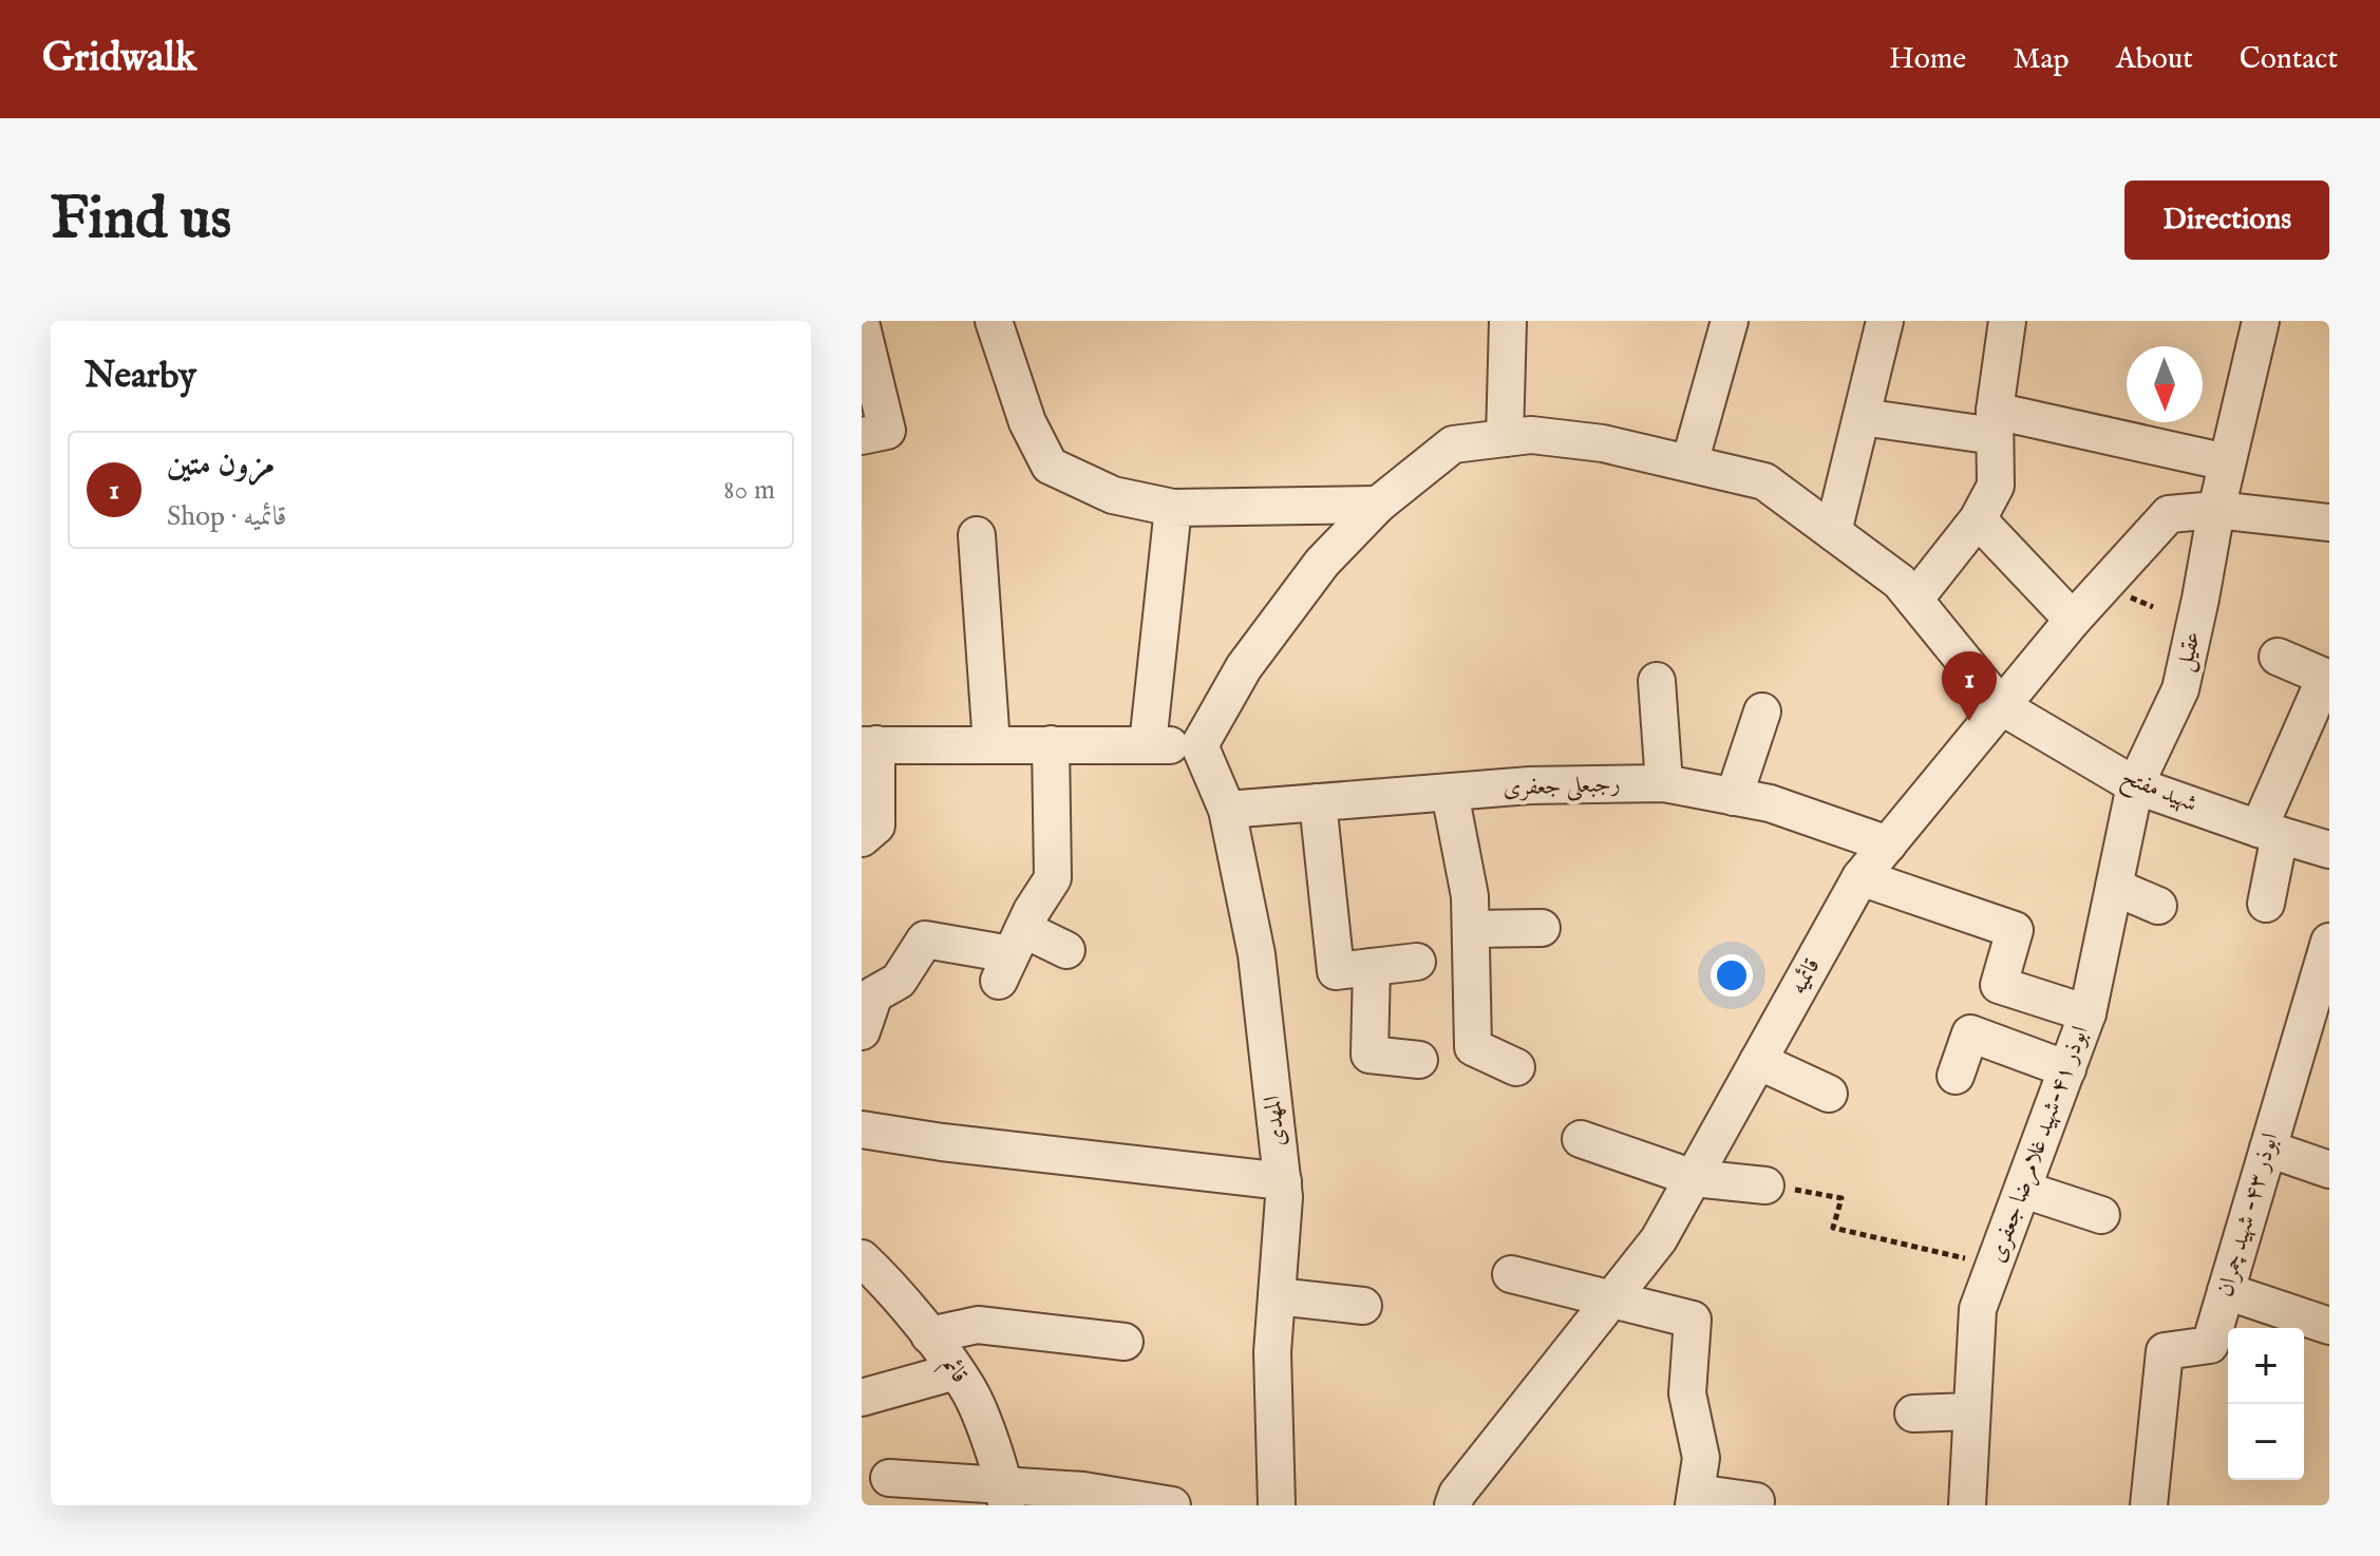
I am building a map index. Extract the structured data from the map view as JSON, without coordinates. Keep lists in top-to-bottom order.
{
  "streets": {
    "street": [
      "عقیل",
      "رجبعلی جعفری",
      "شهید مفتح",
      "قائمیه",
      "المهدی",
      "ابوذر ۴۱-شهید غلامرضا جعفری",
      "ابوذر ۴۳- شهید چمران",
      "قائم"
    ]
  },
  "crossings": [
    ["عقیل", "شهید مفتح"],
    ["عقیل", "قائمیه"],
    ["عقیل", "ابوذر ۴۱-شهید غلامرضا جعفری"],
    ["رجبعلی جعفری", "قائمیه"],
    ["رجبعلی جعفری", "المهدی"],
    ["شهید مفتح", "قائمیه"],
    ["شهید مفتح", "ابوذر ۴۱-شهید غلامرضا جعفری"]
  ],
  "north": "bottom",
  "page": {
    "header": "Gridwalk",
    "nav": [
      "Home",
      "Map",
      "About",
      "Contact"
    ],
    "buttons": "Directions",
    "title": "Find us",
    "heading": "Nearby",
    "list": [
      {
        "mark": "1",
        "name": "مزون متین",
        "note": "Shop · قائمیه",
        "value": "80 m"
      }
    ],
    "pins": "1",
    "map_buttons": ["+", "−"]
  }
}
